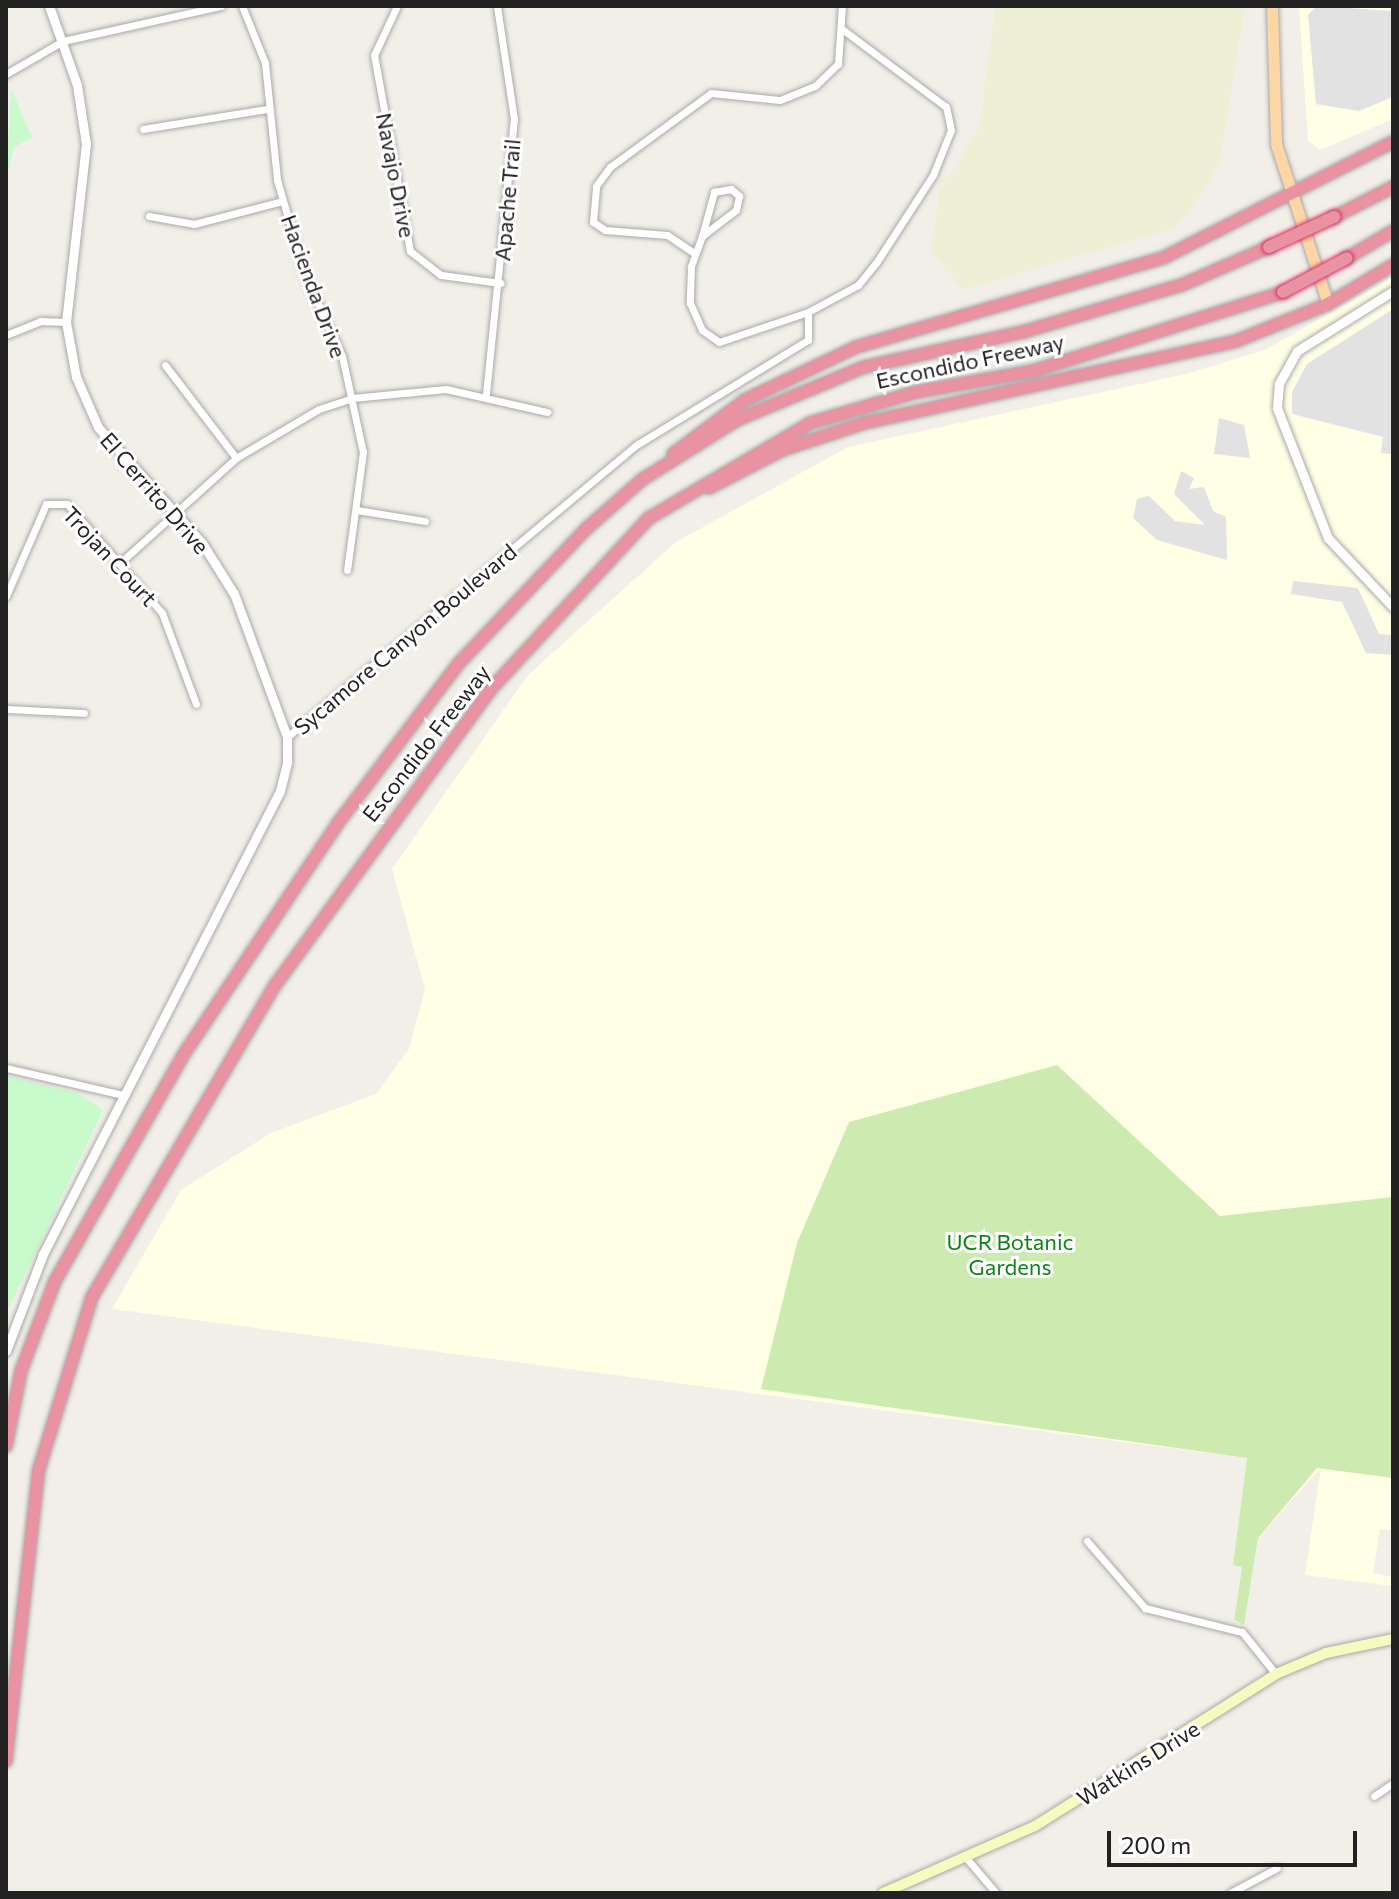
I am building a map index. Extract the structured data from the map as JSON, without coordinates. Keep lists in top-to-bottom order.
{
  "streets": {
    "highway": ["Escondido Freeway"],
    "main road": ["Watkins Drive"],
    "street": [
      "Navajo Drive",
      "Apache Trail",
      "Hacienda Drive",
      "El Cerrito Drive",
      "Trojan Court",
      "Sycamore Canyon Boulevard"
    ]
  },
  "crossings": [
    ["Navajo Drive", "Apache Trail"],
    ["El Cerrito Drive", "Sycamore Canyon Boulevard"]
  ],
  "parks": ["UCR Botanic Gardens"],
  "scale_bar": "200 m"
}
